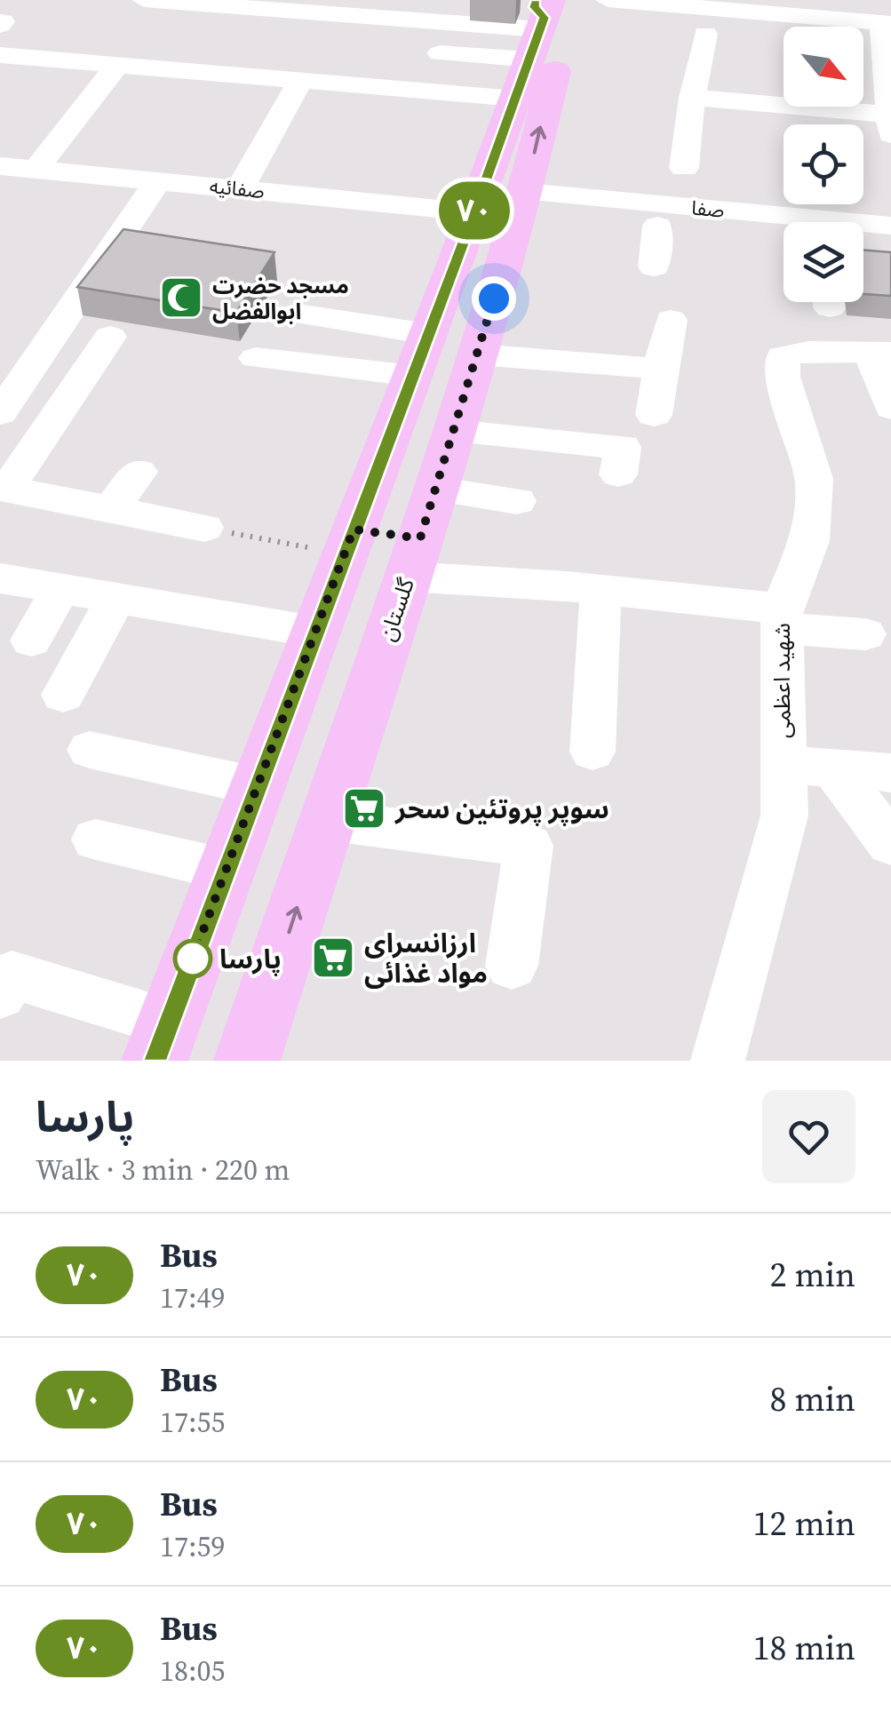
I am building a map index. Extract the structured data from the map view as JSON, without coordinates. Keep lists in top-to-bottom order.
{
  "streets": {
    "main road": ["گلستان"],
    "street": ["صفائیه", "صفا", "شهید اعظمی"]
  },
  "crossings": [
    ["صفائیه", "صفا"],
    ["صفائیه", "گلستان"],
    ["صفا", "گلستان"]
  ],
  "places": {
    "mosque": ["مسجد حضرت ابوالفضل"],
    "supermarket": ["سوپر پروتئین سحر", "ارزانسرای مواد غذائی"],
    "other": ["پارسا"]
  },
  "lines": ["bus line ۷۰"],
  "north": "bottom right",
  "page": {
    "on_map": "۷۰",
    "heading": ["پارسا", "Walk · 3 min · 220 m"],
    "list": [
      {
        "mark": "۷۰",
        "name": "Bus",
        "note": "17:49",
        "value": "2 min"
      },
      {
        "mark": "۷۰",
        "name": "Bus",
        "note": "17:55",
        "value": "8 min"
      },
      {
        "mark": "۷۰",
        "name": "Bus",
        "note": "17:59",
        "value": "12 min"
      },
      {
        "mark": "۷۰",
        "name": "Bus",
        "note": "18:05",
        "value": "18 min"
      }
    ]
  }
}
